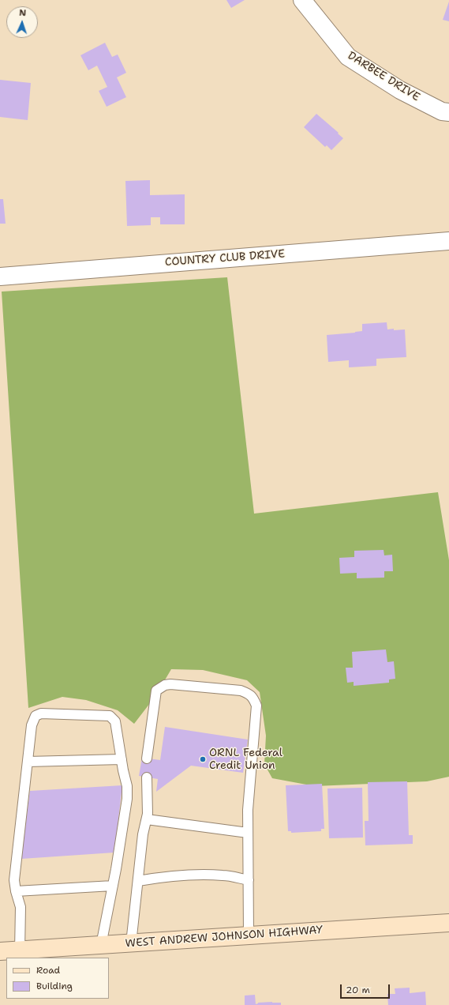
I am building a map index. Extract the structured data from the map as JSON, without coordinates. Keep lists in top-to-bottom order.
{
  "streets": {
    "main road": ["WEST ANDREW JOHNSON HIGHWAY"],
    "street": ["DARBEE DRIVE", "COUNTRY CLUB DRIVE"]
  },
  "places": ["ORNL Federal Credit Union"],
  "legend": ["Road", "Building"],
  "scale_bar": "20 m",
  "north": "top"
}
